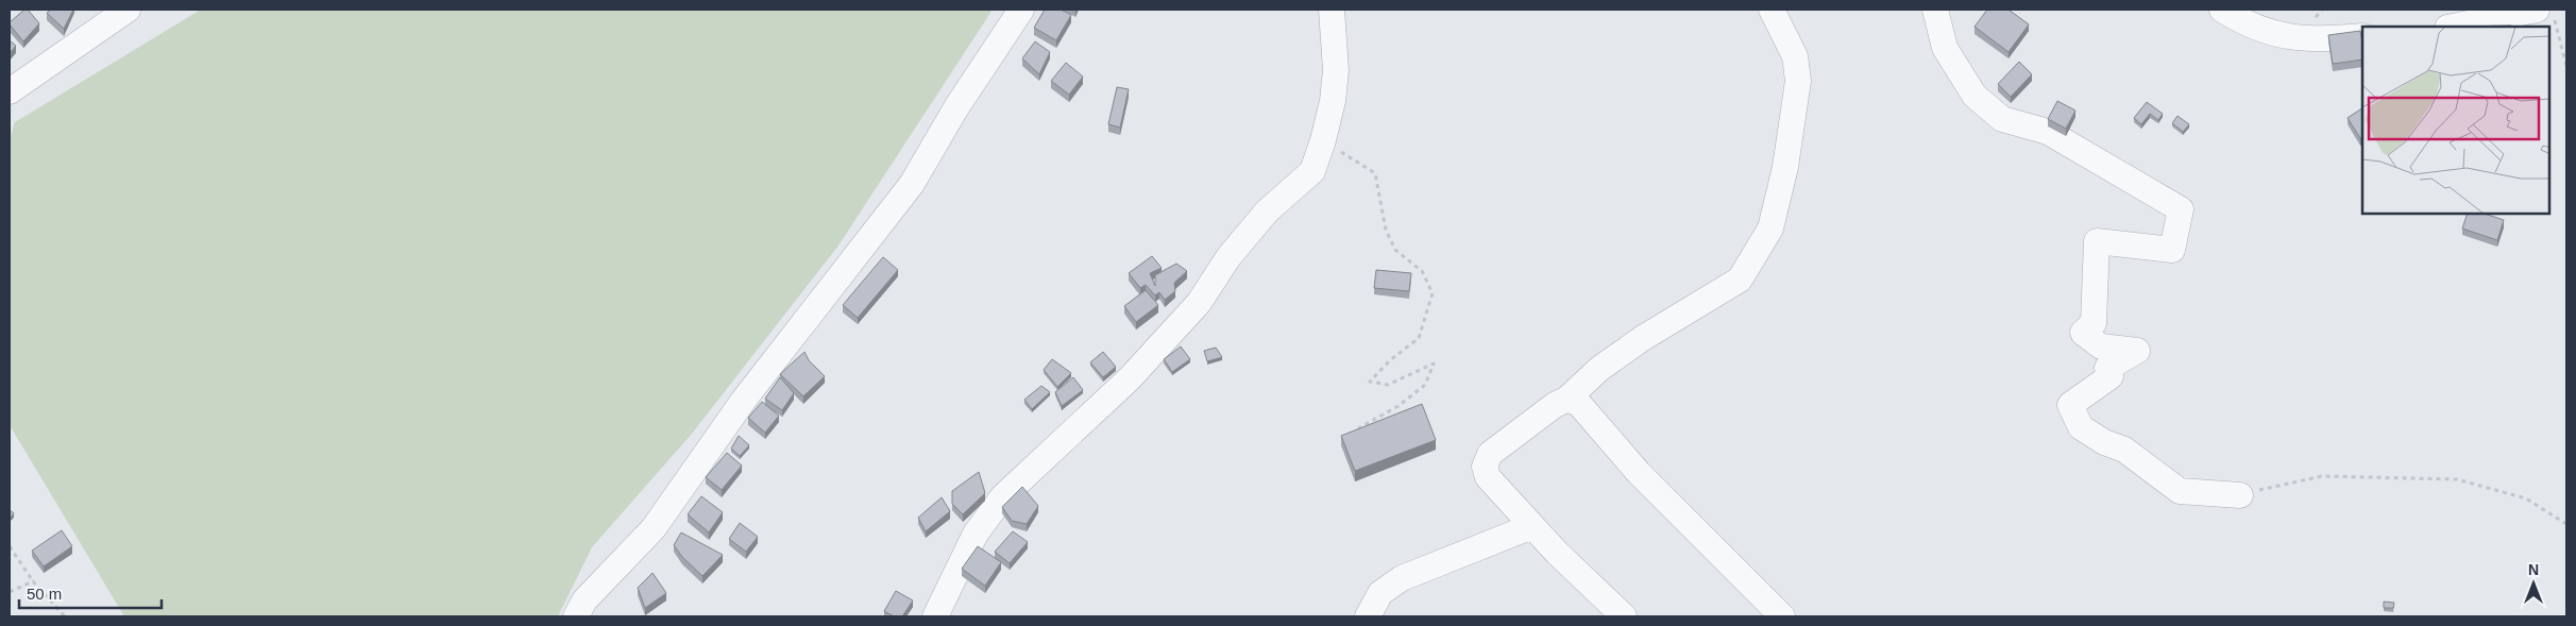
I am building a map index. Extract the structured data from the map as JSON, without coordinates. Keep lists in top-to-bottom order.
{
  "scale_bar": "50 m",
  "north": "top"
}
